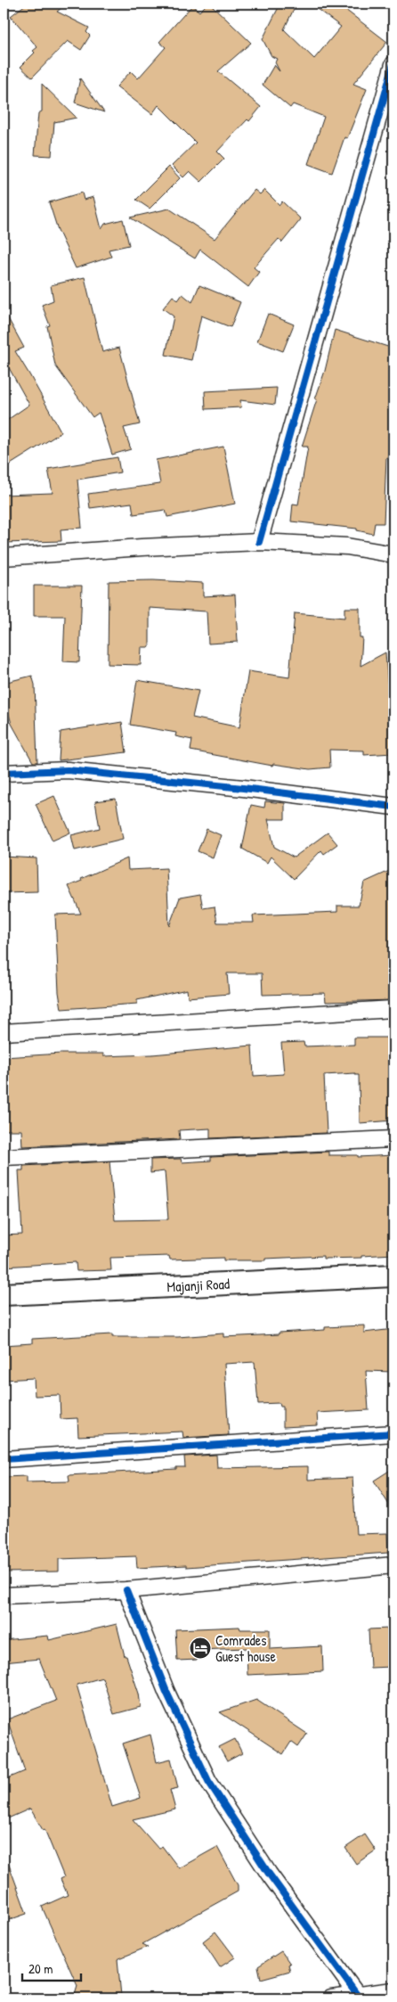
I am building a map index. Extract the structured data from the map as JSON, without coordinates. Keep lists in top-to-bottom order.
{
  "streets": {
    "main road": ["Majanji Road"]
  },
  "places": {
    "hotel": ["Comrades Guest house"]
  },
  "scale_bar": "20 m"
}
